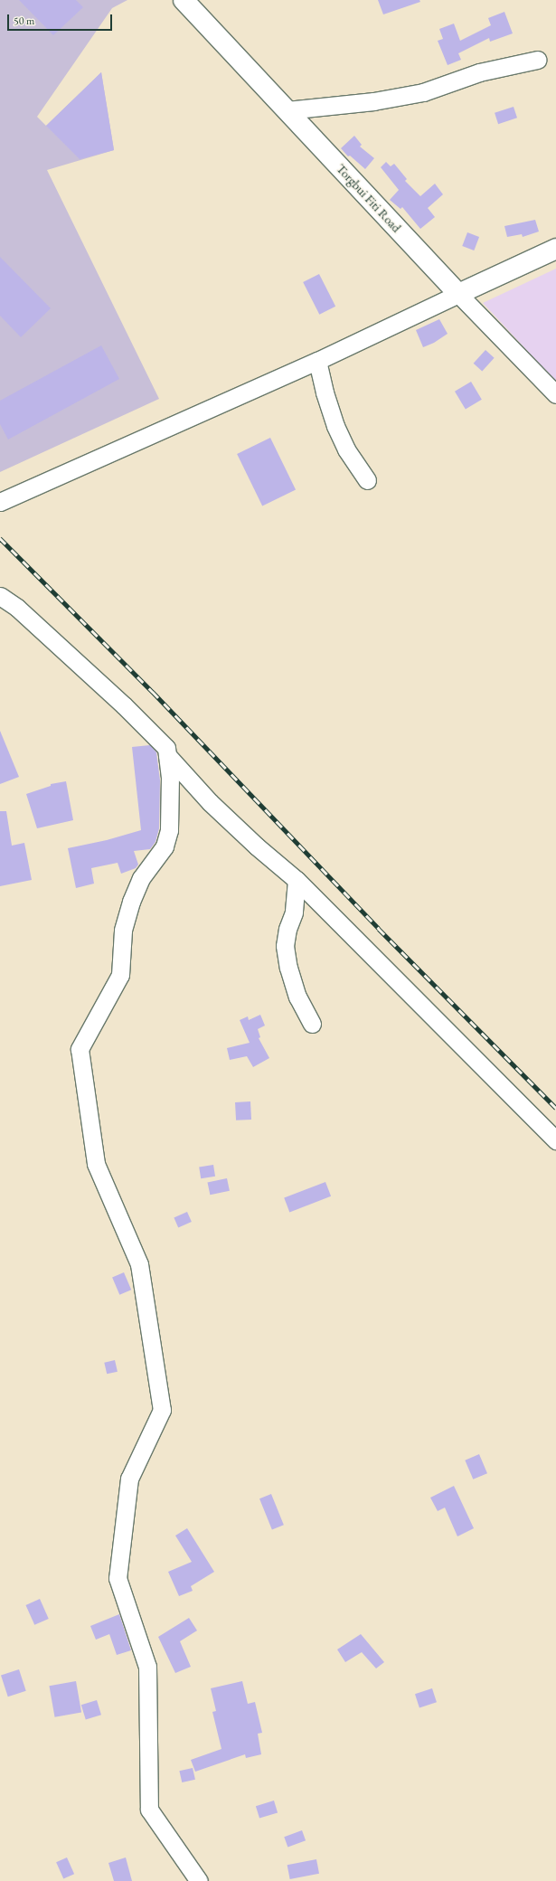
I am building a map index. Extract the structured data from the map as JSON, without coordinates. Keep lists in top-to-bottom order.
{
  "streets": {
    "street": ["Torgbui Fiti Road"]
  },
  "scale_bar": "50 m"
}
